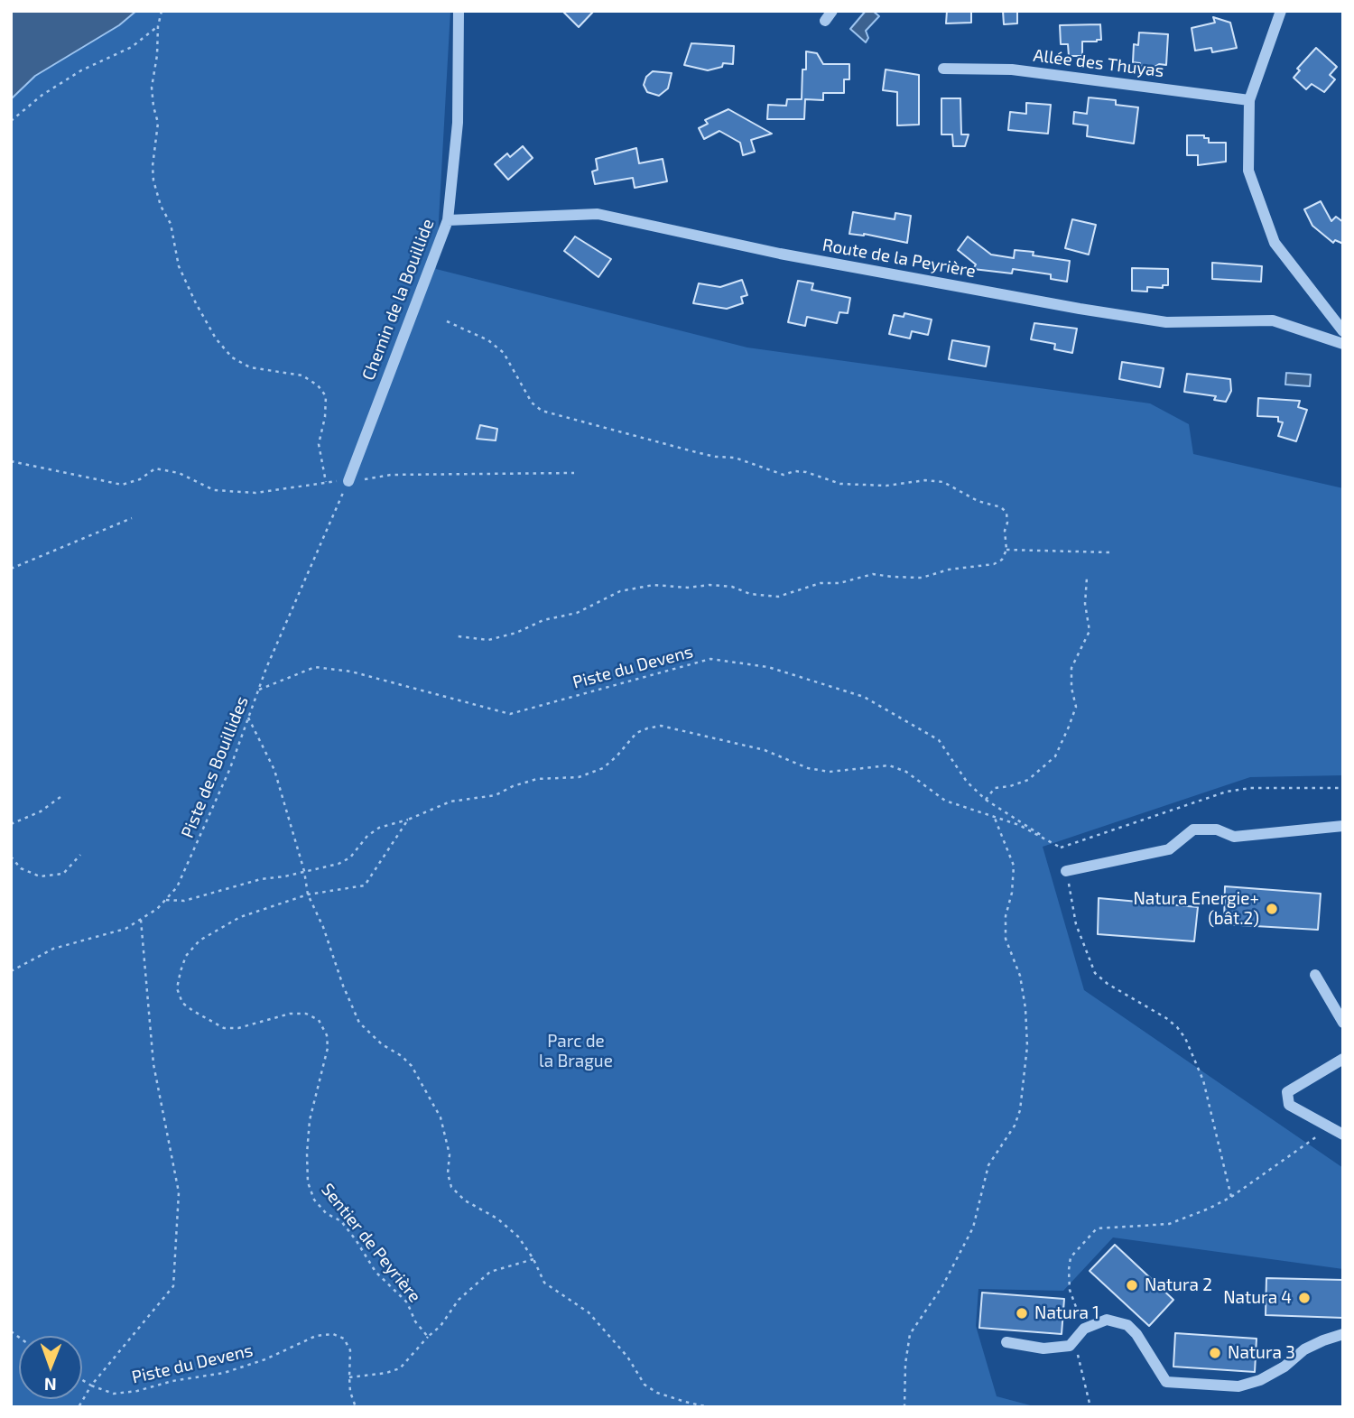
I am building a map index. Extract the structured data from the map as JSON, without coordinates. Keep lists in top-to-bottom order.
{
  "streets": {
    "street": ["Allée des Thuyas", "Route de la Peyrière", "Chemin de la Bouillide"],
    "path": ["Piste du Devens", "Piste des Bouillides", "Sentier de Peyrière"]
  },
  "crossings": [
    ["Route de la Peyrière", "Chemin de la Bouillide"],
    ["Chemin de la Bouillide", "Piste des Bouillides"],
    ["Piste du Devens", "Piste des Bouillides"]
  ],
  "parks": ["Parc de la Brague"],
  "places": [
    "Natura Energie+ (bât.2)",
    "Natura 2",
    "Natura 4",
    "Natura 1",
    "Natura 3"
  ],
  "north": "bottom"
}
